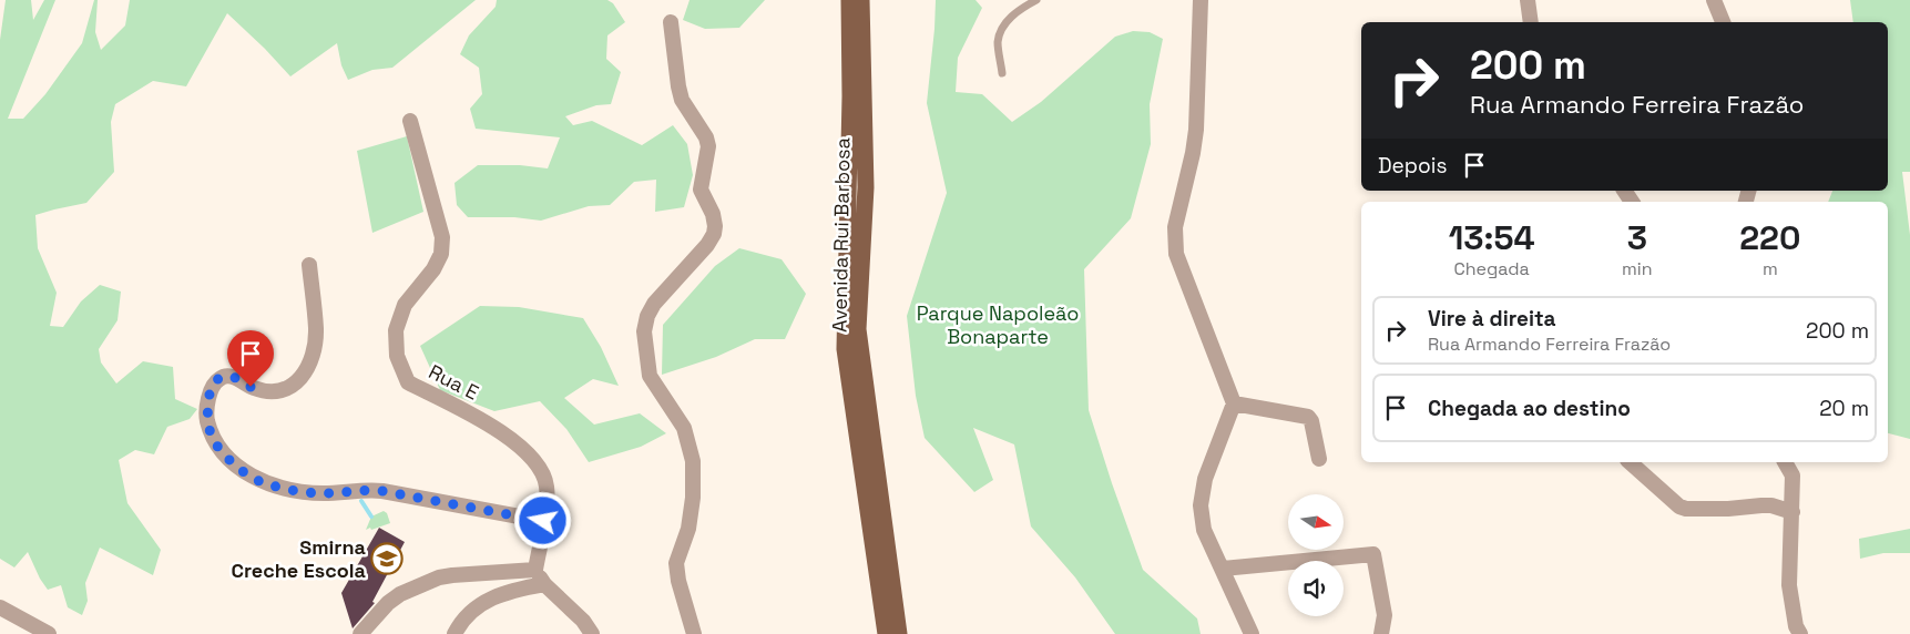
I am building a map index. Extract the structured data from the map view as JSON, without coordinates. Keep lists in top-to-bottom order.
{
  "streets": {
    "main road": ["Avenida Rui Barbosa"],
    "street": ["Rua E"]
  },
  "parks": ["Parque Napoleão Bonaparte"],
  "places": {
    "school or university": ["Smirna Creche Escola"]
  },
  "north": "right",
  "page": {
    "turn": ["200 m", "Rua Armando Ferreira Frazão"],
    "then": "Depois",
    "eta": [
      "13:54",
      "Chegada",
      "3",
      "min",
      "220",
      "m"
    ],
    "list": [
      {
        "name": "Vire à direita",
        "note": "Rua Armando Ferreira Frazão",
        "value": "200 m"
      },
      {
        "name": "Chegada ao destino",
        "value": "20 m"
      }
    ]
  }
}
